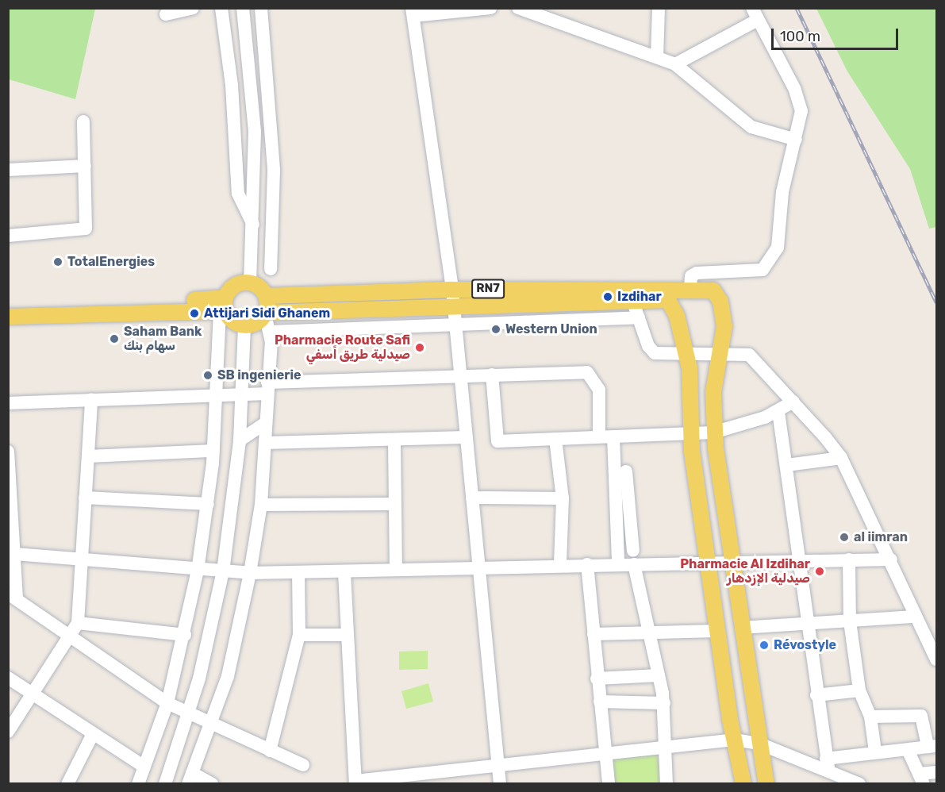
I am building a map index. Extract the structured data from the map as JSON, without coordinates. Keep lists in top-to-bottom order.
{
  "streets": {
    "main road": ["RN7"]
  },
  "places": [
    "TotalEnergies",
    "Izdihar",
    "Attijari Sidi Ghanem",
    "Western Union",
    "Saham Bank سهام بنك",
    "Pharmacie Route Safi صيدلية طريق اًسفي",
    "SB ingenierie",
    "al iimran",
    "Pharmacie Al Izdihar صيدلية الإزدهار",
    "Révostyle"
  ],
  "scale_bar": "100 m"
}
